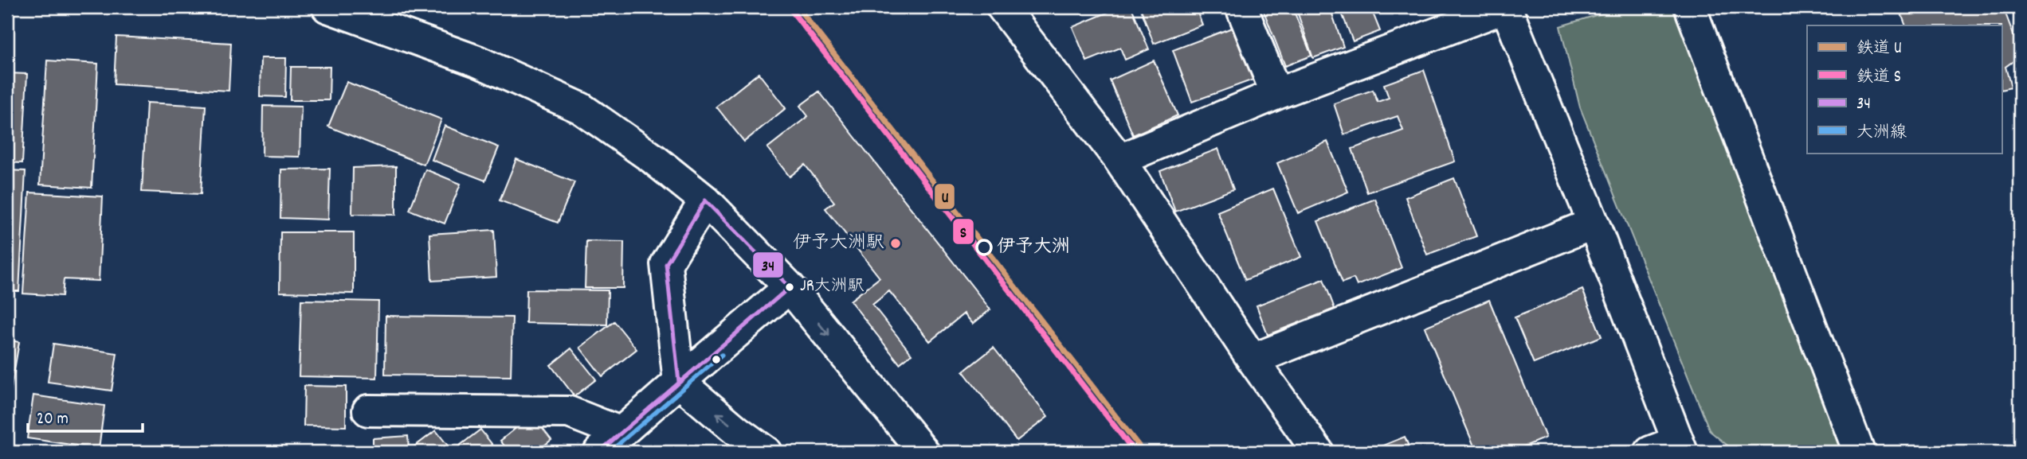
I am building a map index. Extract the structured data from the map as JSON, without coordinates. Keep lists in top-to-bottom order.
{
  "places": ["伊予大洲駅", "伊予大洲", "JR大洲駅"],
  "lines": [
    "rail line U",
    "rail line S",
    "transit line 34",
    "transit line 大洲線"
  ],
  "legend": [
    "鉄道 U",
    "鉄道 S",
    "34",
    "大洲線"
  ],
  "scale_bar": "20 m"
}
